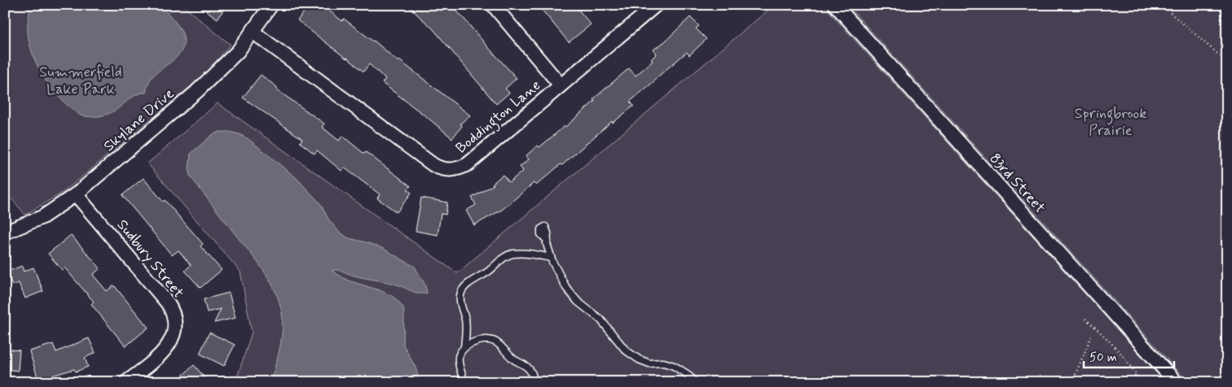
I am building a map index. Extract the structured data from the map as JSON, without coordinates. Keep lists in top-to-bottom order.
{
  "streets": {
    "street": [
      "Boddington Lane",
      "Skylane Drive",
      "83rd Street",
      "Sudbury Street"
    ]
  },
  "crossings": [
    ["Boddington Lane", "Skylane Drive"],
    ["Skylane Drive", "Sudbury Street"]
  ],
  "parks": ["Summerfield Lake Park", "Springbrook Prairie"],
  "scale_bar": "50 m"
}
